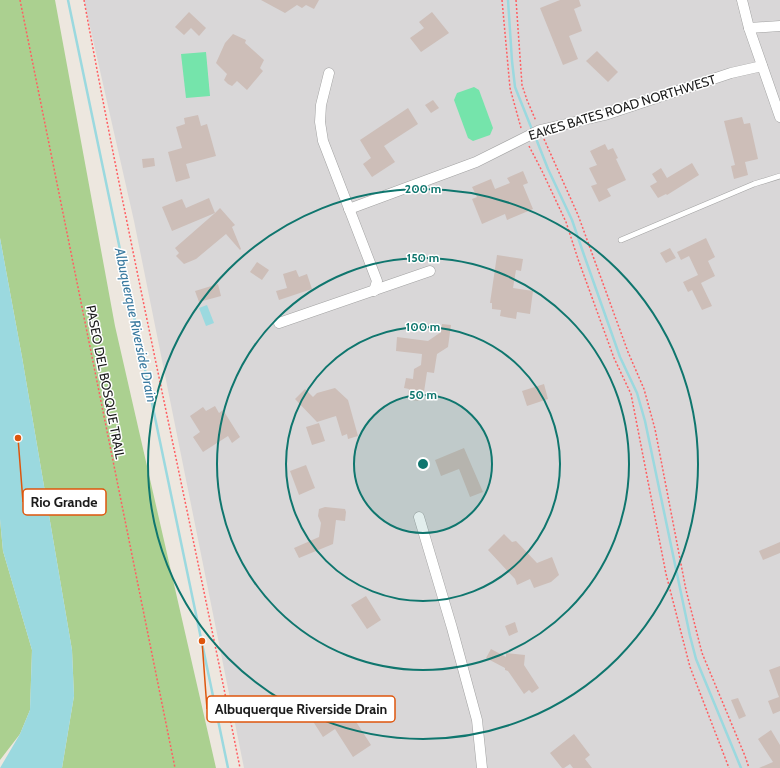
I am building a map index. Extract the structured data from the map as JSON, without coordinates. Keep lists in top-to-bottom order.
{
  "streets": {
    "street": ["EAKES BATES ROAD NORTHWEST"],
    "path": ["PASEO DEL BOSQUE TRAIL"]
  },
  "water": ["Albuquerque Riverside Drain"],
  "places": ["Rio Grande", "Albuquerque Riverside Drain"],
  "rings": [
    "200 m",
    "150 m",
    "100 m",
    "50 m"
  ]
}
